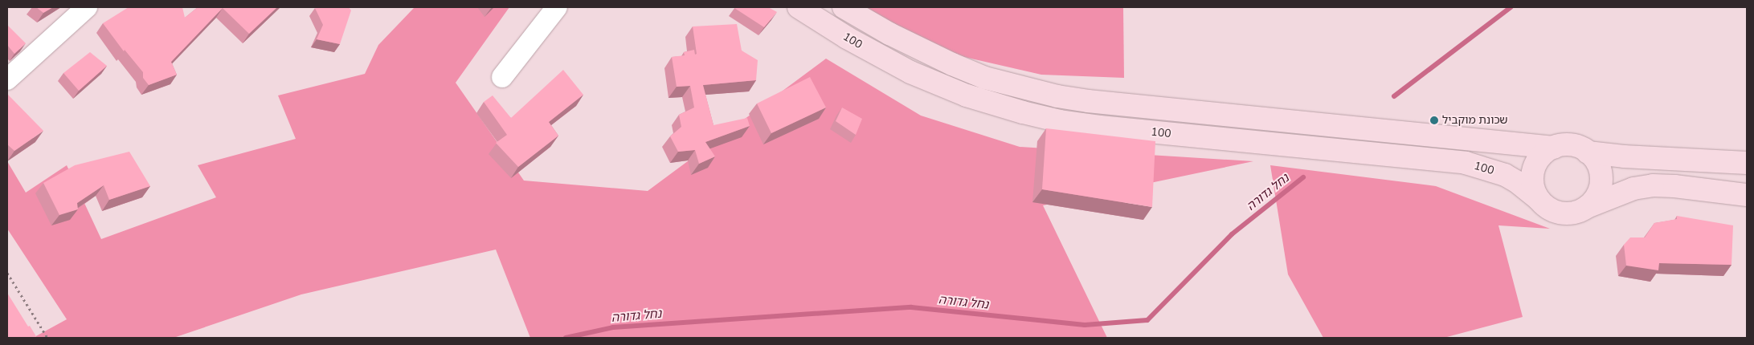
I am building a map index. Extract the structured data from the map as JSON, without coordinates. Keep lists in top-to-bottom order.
{
  "streets": {
    "main road": ["100"]
  },
  "water": ["נחל גדורה"],
  "places": ["שכונת מוקביל"]
}
